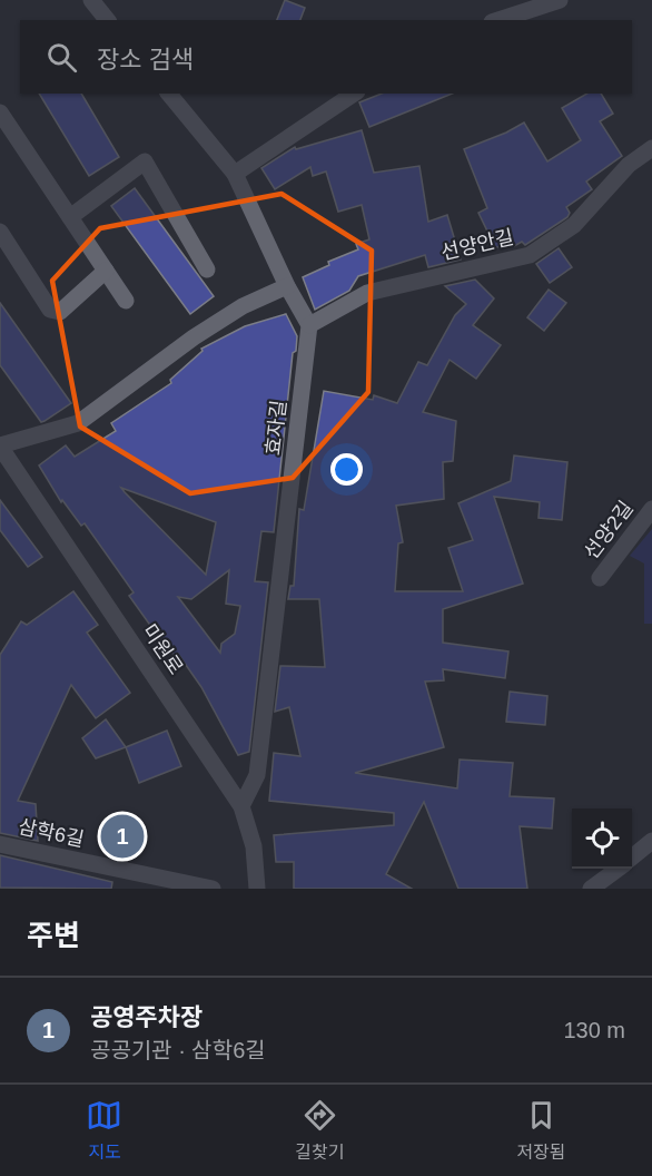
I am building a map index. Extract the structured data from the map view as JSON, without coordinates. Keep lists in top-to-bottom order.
{
  "streets": {
    "street": [
      "선양안길",
      "효자길",
      "선양2길",
      "미원로",
      "삼학6길"
    ]
  },
  "crossings": [
    ["선양안길", "효자길"],
    ["효자길", "미원로"]
  ],
  "page": {
    "search": "장소 검색",
    "pins": "1",
    "heading": "주변",
    "list": [
      {
        "mark": "1",
        "name": "공영주차장",
        "note": "공공기관 · 삼학6길",
        "value": "130 m"
      }
    ],
    "nav": ["지도", "길찾기", "저장됨"]
  }
}
